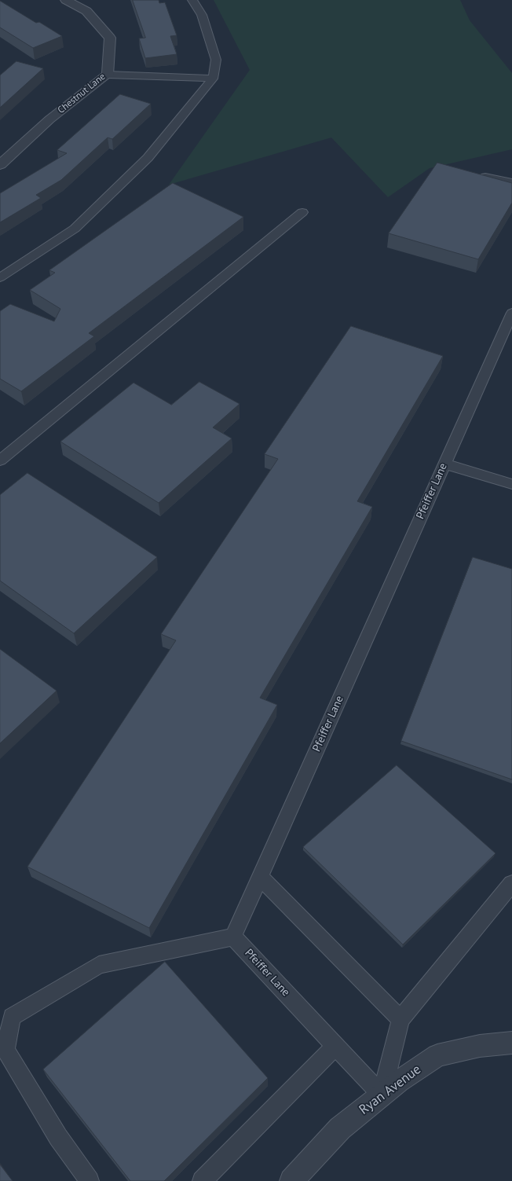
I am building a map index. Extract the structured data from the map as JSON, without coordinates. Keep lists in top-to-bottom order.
{
  "streets": {
    "street": ["Chestnut Lane", "Ryan Avenue"],
    "lane": ["Pfeiffer Lane"]
  },
  "crossings": [
    ["Pfeiffer Lane", "Ryan Avenue"]
  ]
}
